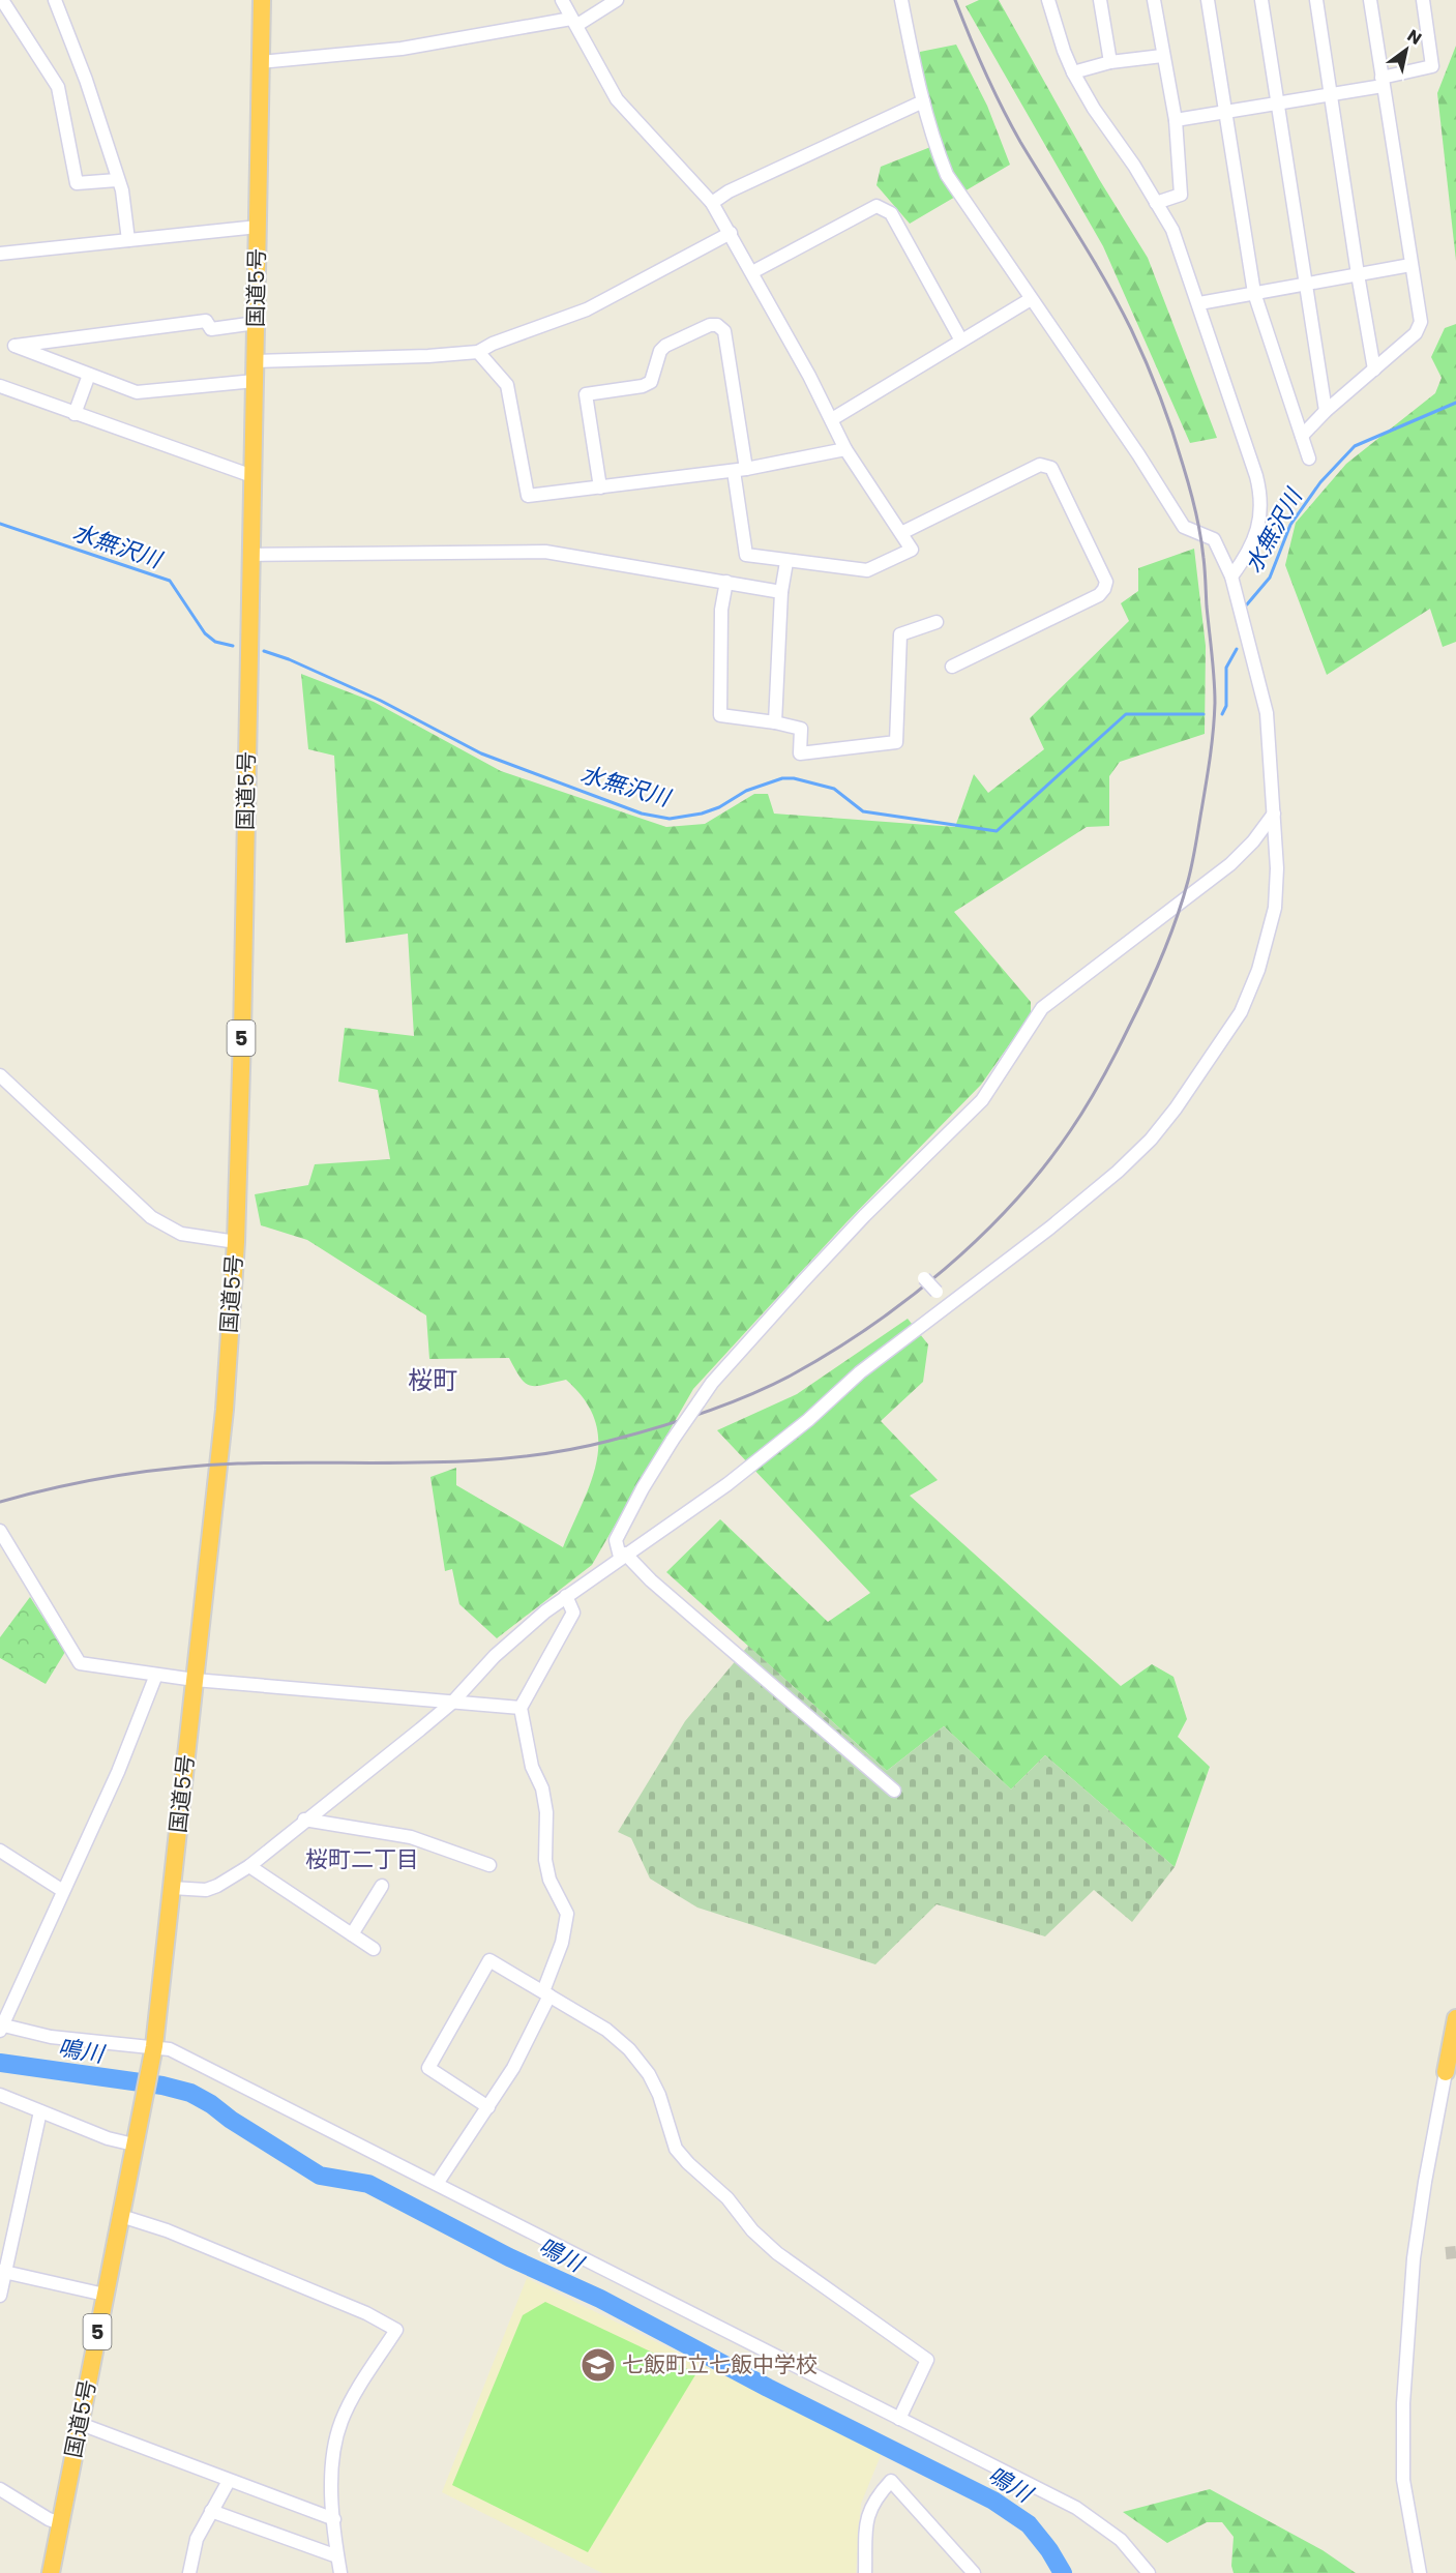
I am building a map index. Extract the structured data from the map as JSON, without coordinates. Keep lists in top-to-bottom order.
{
  "streets": {
    "highway": ["国道5号", "5"]
  },
  "districts": ["桜町", "桜町二丁目"],
  "water": ["水無沢川", "鳴川"],
  "places": {
    "school or university": ["七飯町立七飯中学校"]
  },
  "north": "top right"
}
